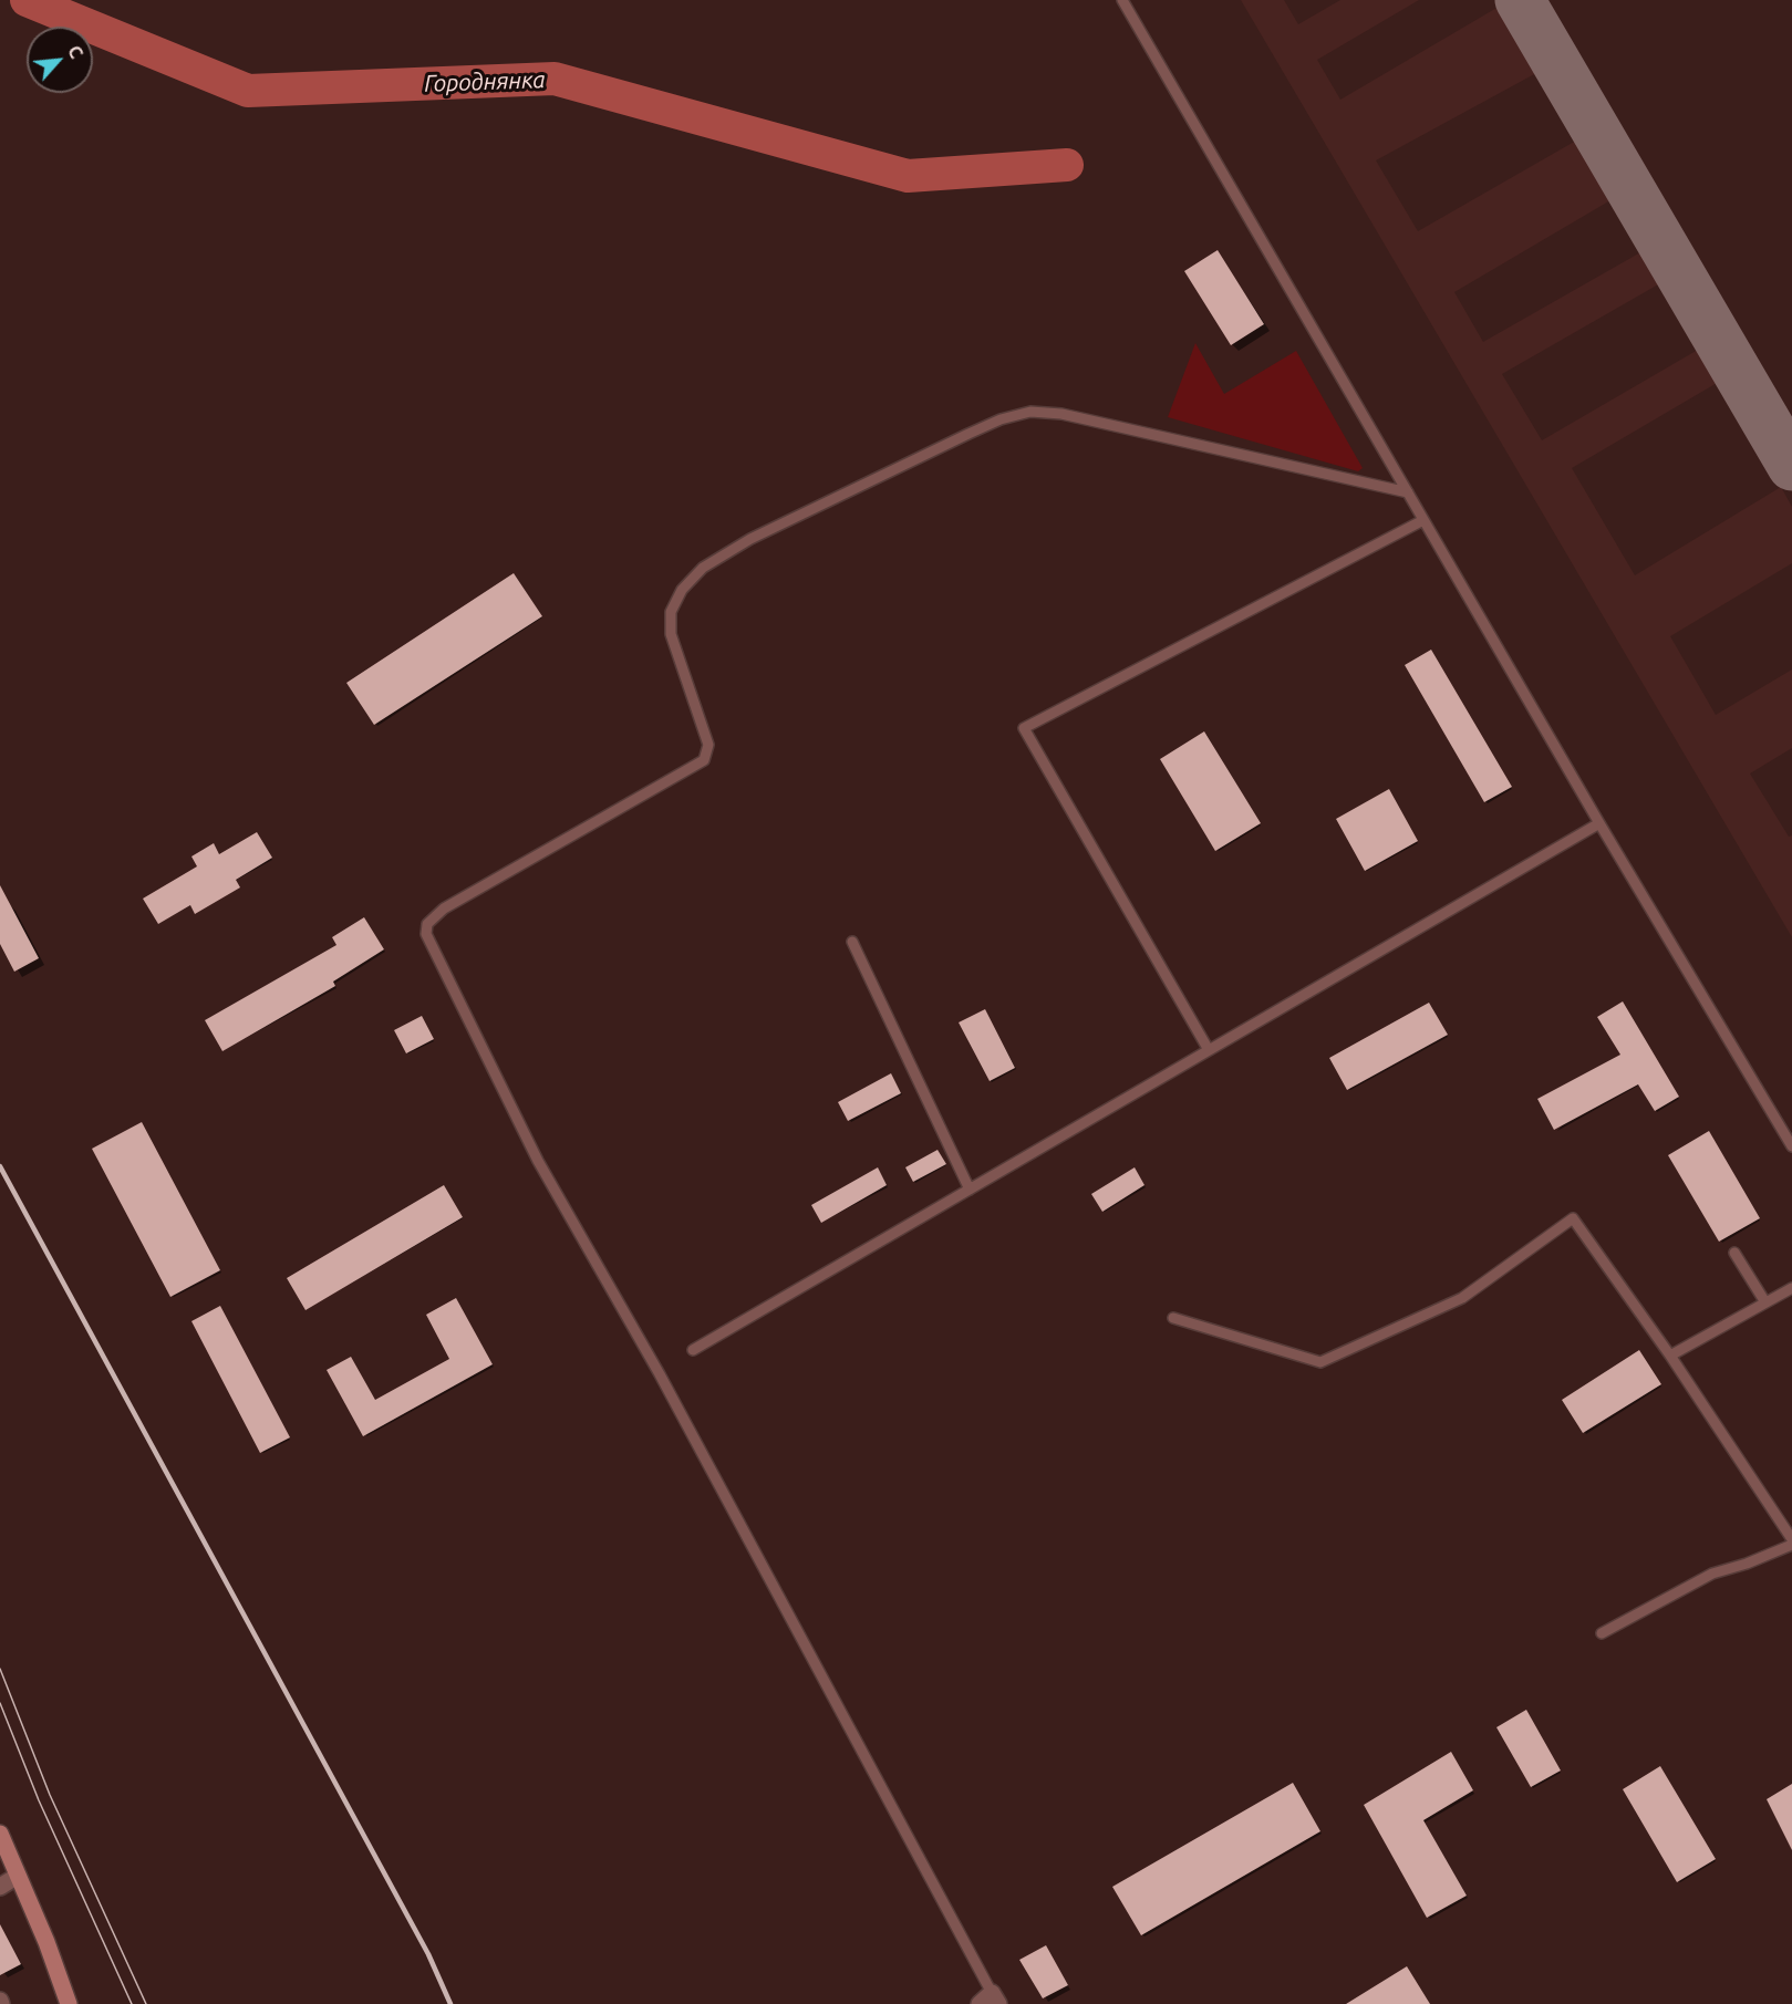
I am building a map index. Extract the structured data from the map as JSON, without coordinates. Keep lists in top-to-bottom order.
{
  "water": ["Городнянка"],
  "north": "top right"
}
